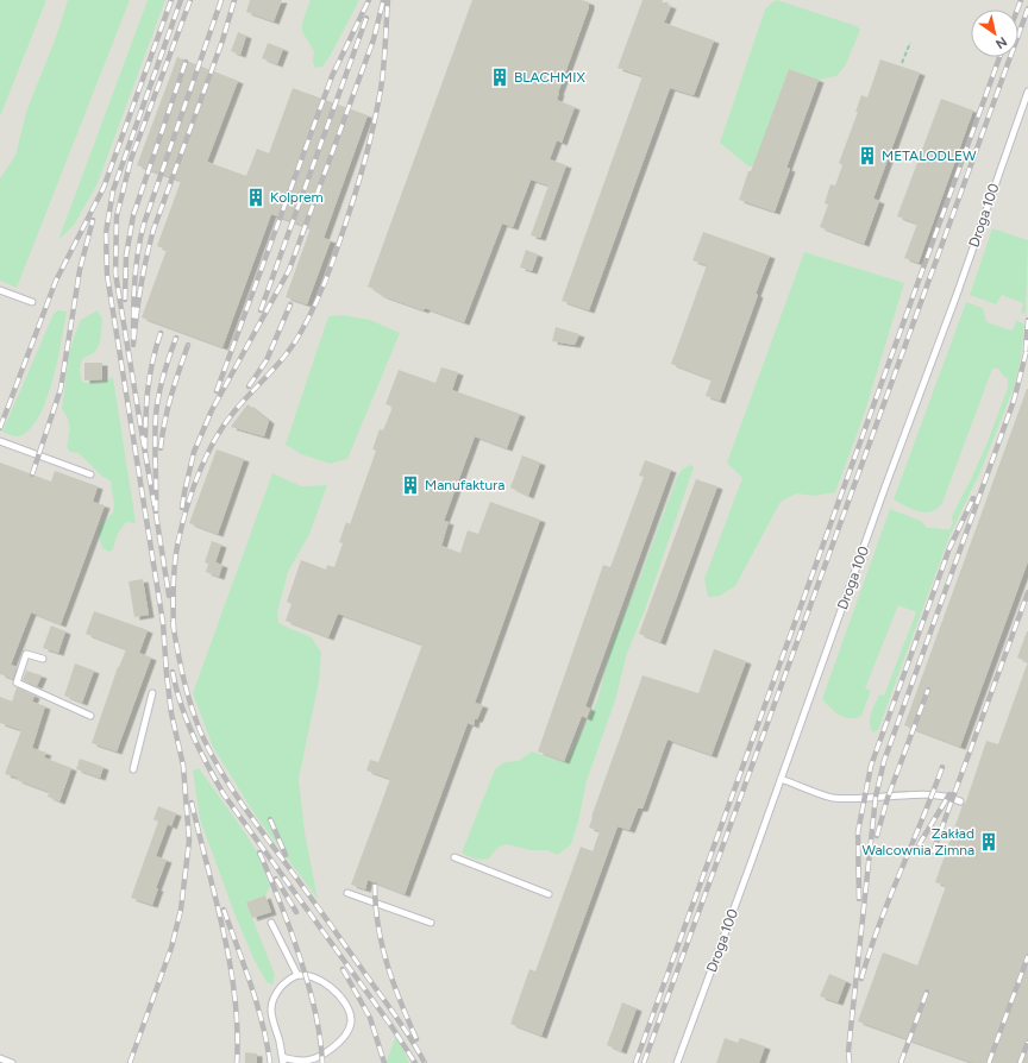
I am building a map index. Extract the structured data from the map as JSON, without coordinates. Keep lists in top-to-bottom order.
{
  "streets": {
    "lane": ["Droga 100"]
  },
  "places": {
    "building": [
      "BLACHMIX",
      "METALODLEW",
      "Kolprem",
      "Manufaktura",
      "Zakład Walcownia Zimna"
    ]
  },
  "north": "bottom right"
}
